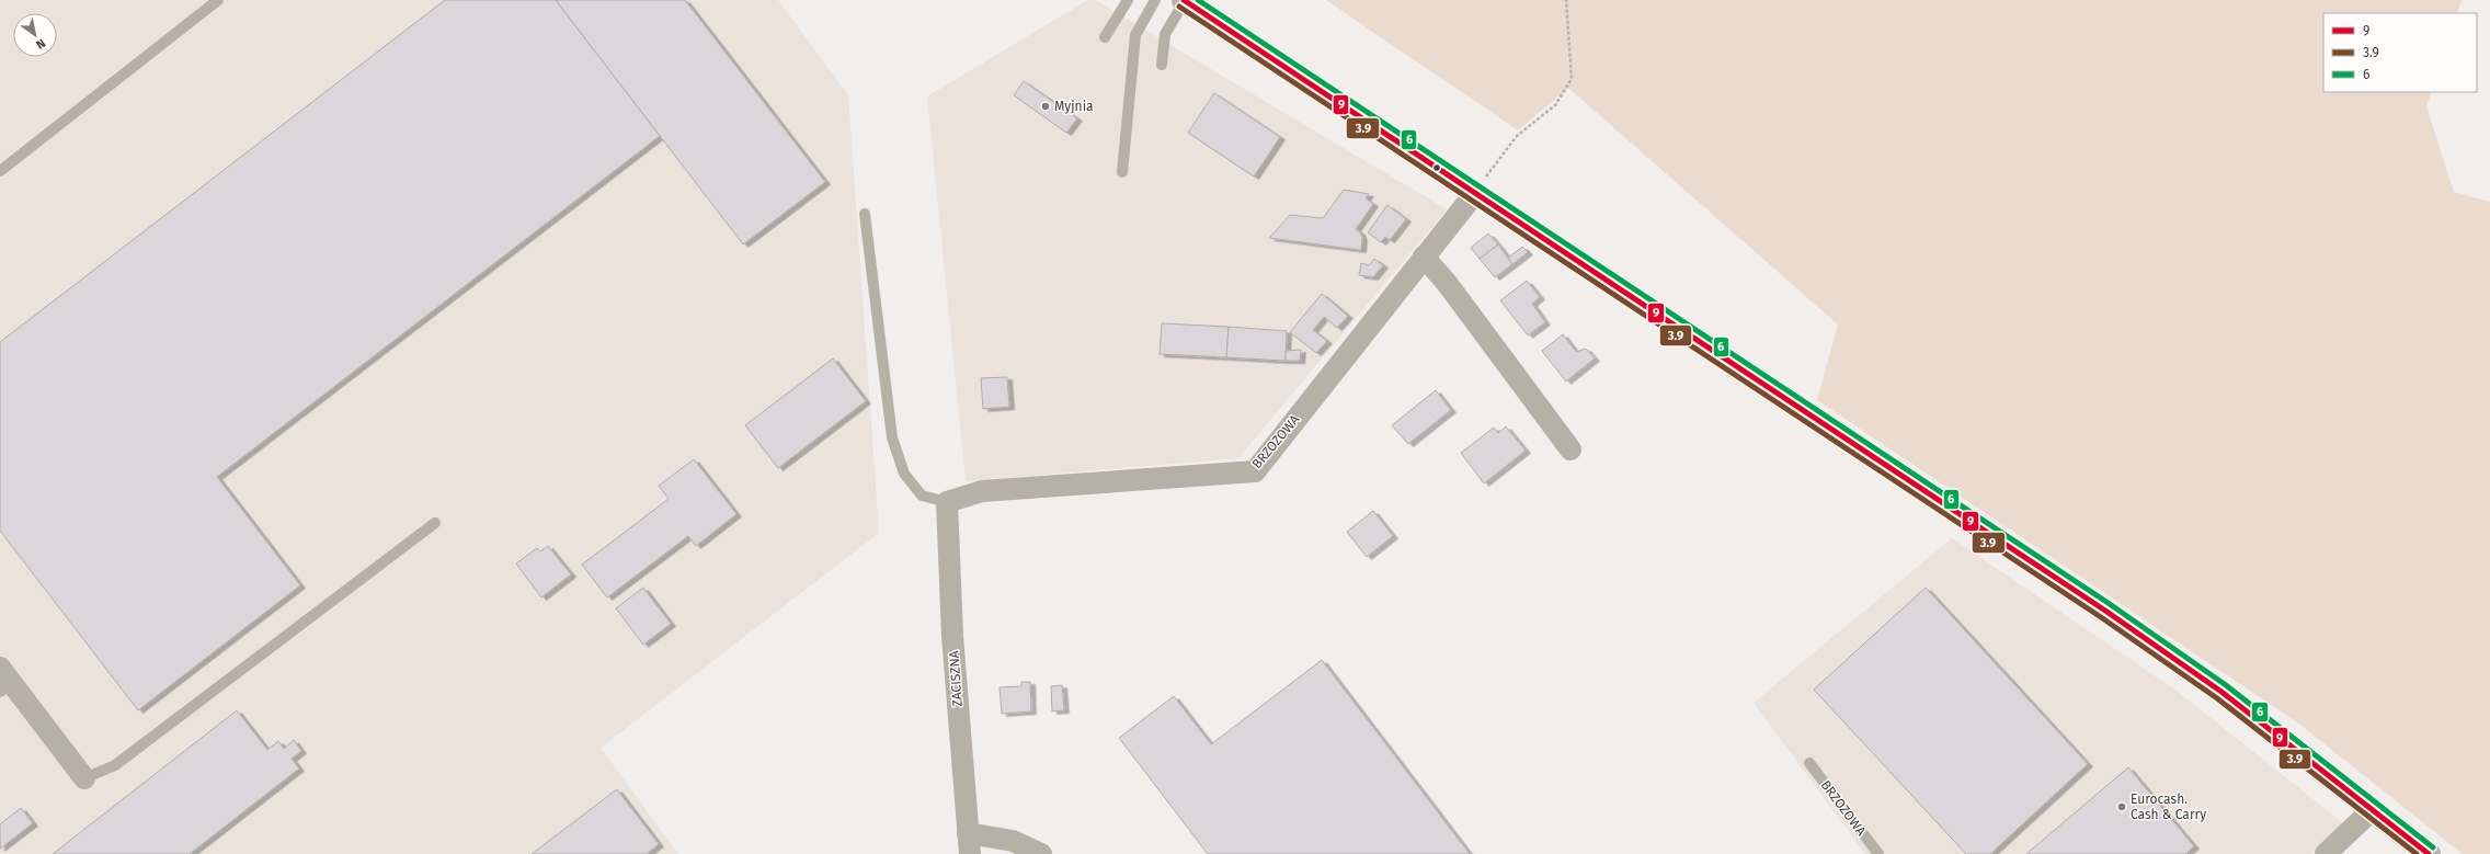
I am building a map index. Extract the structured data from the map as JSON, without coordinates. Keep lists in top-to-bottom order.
{
  "streets": {
    "street": ["BRZOZOWA", "ZACISZNA"]
  },
  "crossings": [
    ["BRZOZOWA", "ZACISZNA"]
  ],
  "places": ["Myjnia", "Eurocash. Cash & Carry"],
  "lines": ["transit line 9", "transit line 6", "transit line 3.9"],
  "legend": ["9", "3.9", "6"],
  "north": "bottom right"
}
